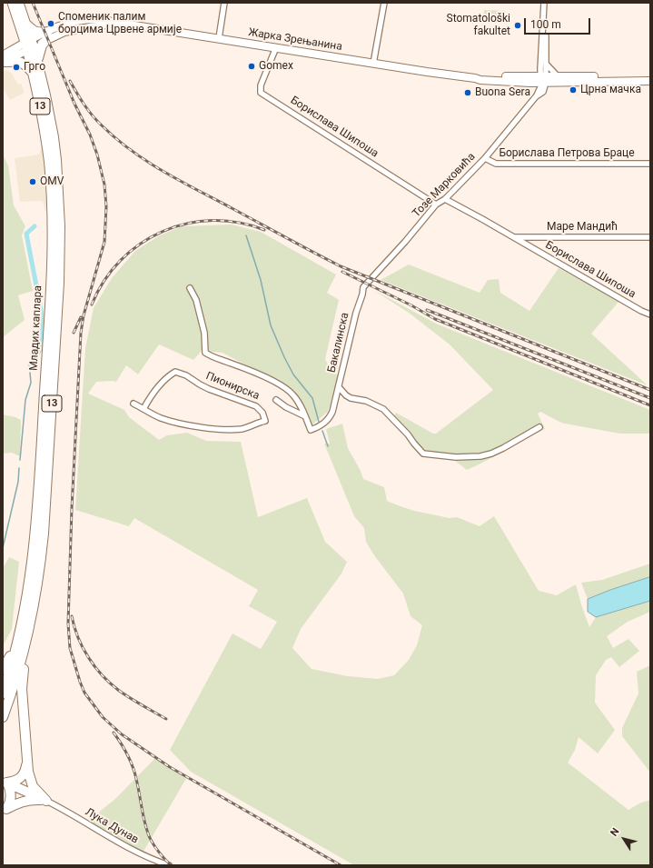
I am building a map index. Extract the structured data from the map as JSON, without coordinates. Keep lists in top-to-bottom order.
{
  "streets": {
    "highway": ["13", "Младих каплара"],
    "street": [
      "Жарка Зрењанина",
      "Борислава Шипоша",
      "Борислава Петрова Браце",
      "Тозе Марковића",
      "Маре Мандић",
      "Бакалинска",
      "Пионирска",
      "Лука Дунав"
    ]
  },
  "crossings": [
    ["Жарка Зрењанина", "13"],
    ["Жарка Зрењанина", "Борислава Шипоша"],
    ["Жарка Зрењанина", "Тозе Марковића"],
    ["Жарка Зрењанина", "Младих каплара"],
    ["13", "Младих каплара"],
    ["Борислава Шипоша", "Тозе Марковића"],
    ["Борислава Шипоша", "Маре Мандић"],
    ["Борислава Петрова Браце", "Тозе Марковића"],
    ["Тозе Марковића", "Бакалинска"],
    ["Бакалинска", "Пионирска"]
  ],
  "places": [
    "Споменик палим борцима Црвене армије",
    "Stomatološki fakultet",
    "Gomex",
    "Грго",
    "Црна мачка",
    "Buona Sera",
    "OMV"
  ],
  "scale_bar": "100 m",
  "north": "top left"
}
